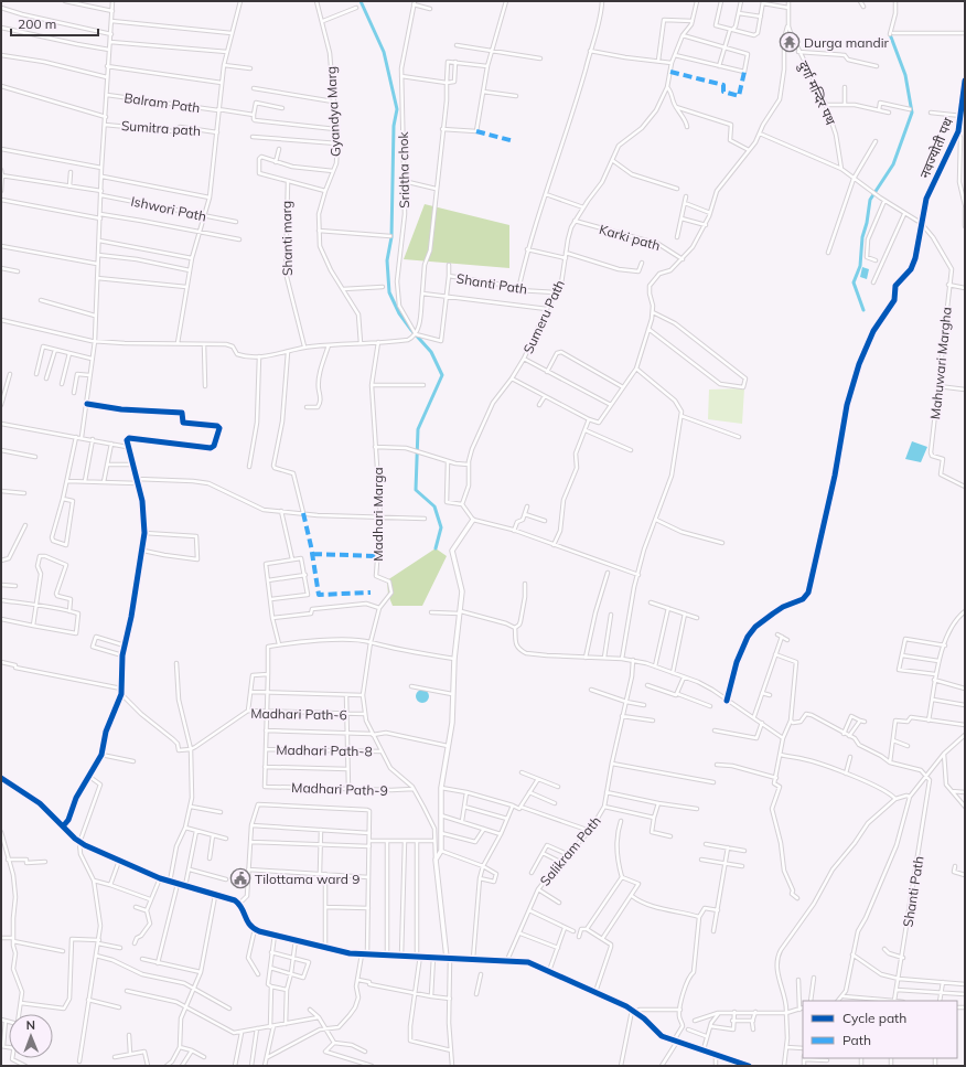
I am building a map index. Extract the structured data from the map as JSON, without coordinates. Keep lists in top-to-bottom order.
{
  "streets": {
    "street": [
      "दुर्गा मन्दिर पथ",
      "Balram Path",
      "Gyandya Marg",
      "Sumitra path",
      "नवज्योती पथ",
      "Sridtha chok",
      "Ishwori Path",
      "Karki path",
      "Shanti marg",
      "Shanti Path",
      "Sumeru Path",
      "Mahuwari Margha",
      "Madhari Marga",
      "Madhari Path-6",
      "Madhari Path-8",
      "Madhari Path-9",
      "Salikram Path"
    ]
  },
  "crossings": [
    ["Balram Path", "Gyandya Marg"],
    ["नवज्योती पथ", "Mahuwari Margha"],
    ["Sridtha chok", "Shanti Path"],
    ["Karki path", "Sumeru Path"],
    ["Shanti Path", "Sumeru Path"],
    ["Madhari Marga", "Madhari Path-6"],
    ["Madhari Marga", "Madhari Path-8"],
    ["Madhari Marga", "Madhari Path-9"]
  ],
  "places": {
    "temple": ["Durga mandir"],
    "public building": ["Tilottama ward 9"]
  },
  "legend": ["Cycle path", "Path"],
  "scale_bar": "200 m",
  "north": "top"
}
